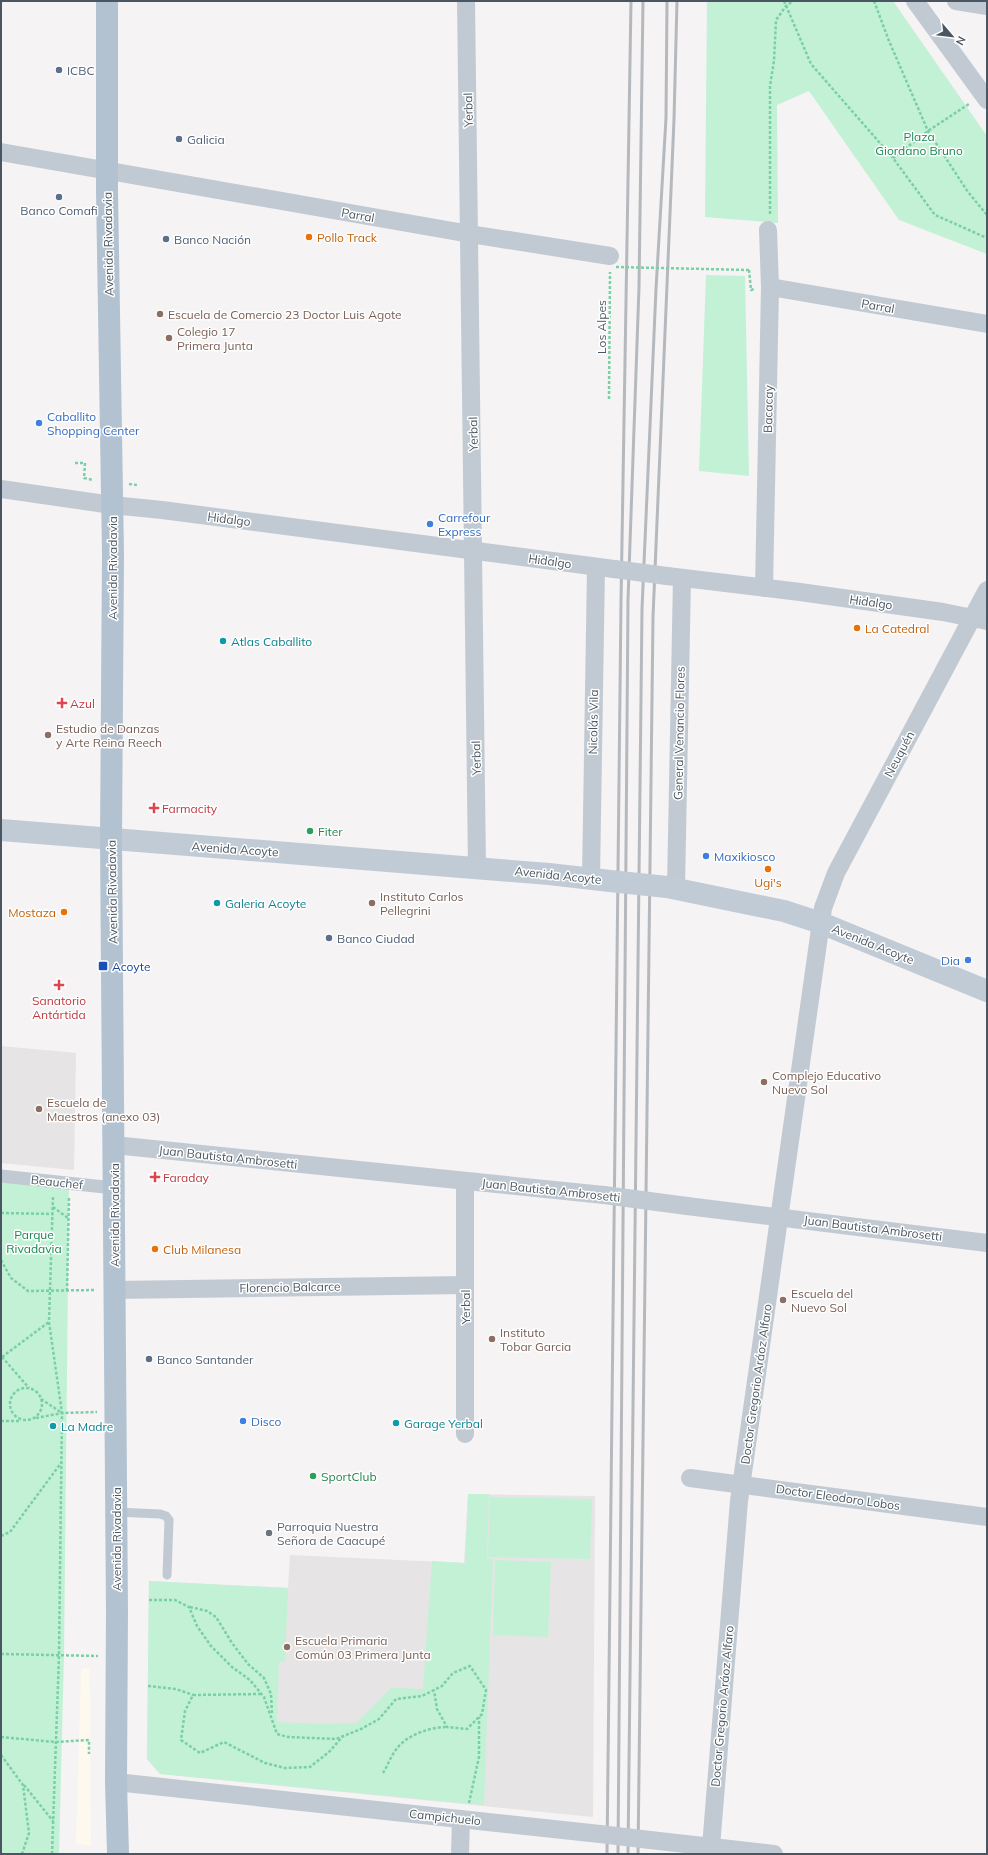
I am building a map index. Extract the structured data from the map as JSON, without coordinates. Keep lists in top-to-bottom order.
{
  "streets": {
    "main road": ["Avenida Rivadavia", "Avenida Acoyte"],
    "street": [
      "Yerbal",
      "Parral",
      "Bacacay",
      "Hidalgo",
      "Nicolás Vila",
      "General Venancio Flores",
      "Neuquén",
      "Juan Bautista Ambrosetti",
      "Beauchef",
      "Florencio Balcarce",
      "Doctor Gregorio Aráoz Alfaro",
      "Doctor Eleodoro Lobos",
      "Campichuelo"
    ],
    "path": ["Los Alpes"]
  },
  "crossings": [
    ["Yerbal", "Parral"],
    ["Yerbal", "Hidalgo"],
    ["Yerbal", "Avenida Acoyte"],
    ["Yerbal", "Juan Bautista Ambrosetti"],
    ["Yerbal", "Florencio Balcarce"],
    ["Parral", "Avenida Rivadavia"],
    ["Parral", "Los Alpes"],
    ["Parral", "Bacacay"],
    ["Avenida Rivadavia", "Hidalgo"],
    ["Avenida Rivadavia", "Avenida Acoyte"],
    ["Avenida Rivadavia", "Juan Bautista Ambrosetti"],
    ["Avenida Rivadavia", "Beauchef"],
    ["Avenida Rivadavia", "Florencio Balcarce"],
    ["Avenida Rivadavia", "Campichuelo"],
    ["Bacacay", "Hidalgo"],
    ["Hidalgo", "Nicolás Vila"],
    ["Hidalgo", "General Venancio Flores"],
    ["Hidalgo", "Neuquén"],
    ["Nicolás Vila", "Avenida Acoyte"],
    ["General Venancio Flores", "Avenida Acoyte"],
    ["Neuquén", "Avenida Acoyte"],
    ["Neuquén", "Doctor Gregorio Aráoz Alfaro"],
    ["Avenida Acoyte", "Doctor Gregorio Aráoz Alfaro"],
    ["Juan Bautista Ambrosetti", "Doctor Gregorio Aráoz Alfaro"],
    ["Doctor Gregorio Aráoz Alfaro", "Doctor Eleodoro Lobos"],
    ["Doctor Gregorio Aráoz Alfaro", "Campichuelo"]
  ],
  "parks": ["Plaza Giordano Bruno", "Parque Rivadavia"],
  "places": {
    "other": [
      "ICBC",
      "Galicia",
      "Banco Comafi",
      "Pollo Track",
      "Banco Nación",
      "Escuela de Comercio 23 Doctor Luis Agote",
      "Colegio 17 Primera Junta",
      "Caballito Shopping Center",
      "Carrefour Express",
      "La Catedral",
      "Atlas Caballito",
      "Estudio de Danzas y Arte Reina Reech",
      "Fiter",
      "Maxikiosco",
      "Ugi's",
      "Galeria Acoyte",
      "Instituto Carlos Pellegrini",
      "Mostaza",
      "Banco Ciudad",
      "Dia",
      "Complejo Educativo Nuevo Sol",
      "Escuela de Maestros (anexo 03)",
      "Club Milanesa",
      "Escuela del Nuevo Sol",
      "Instituto Tobar Garcia",
      "Banco Santander",
      "Disco",
      "Garage Yerbal",
      "La Madre",
      "SportClub",
      "Parroquia Nuestra Señora de Caacupé",
      "Escuela Primaria Común 03 Primera Junta"
    ],
    "health": [
      "Azul",
      "Farmacity",
      "Sanatorio Antártida",
      "Faraday"
    ],
    "transit": ["Acoyte"]
  },
  "north": "bottom right"
}
